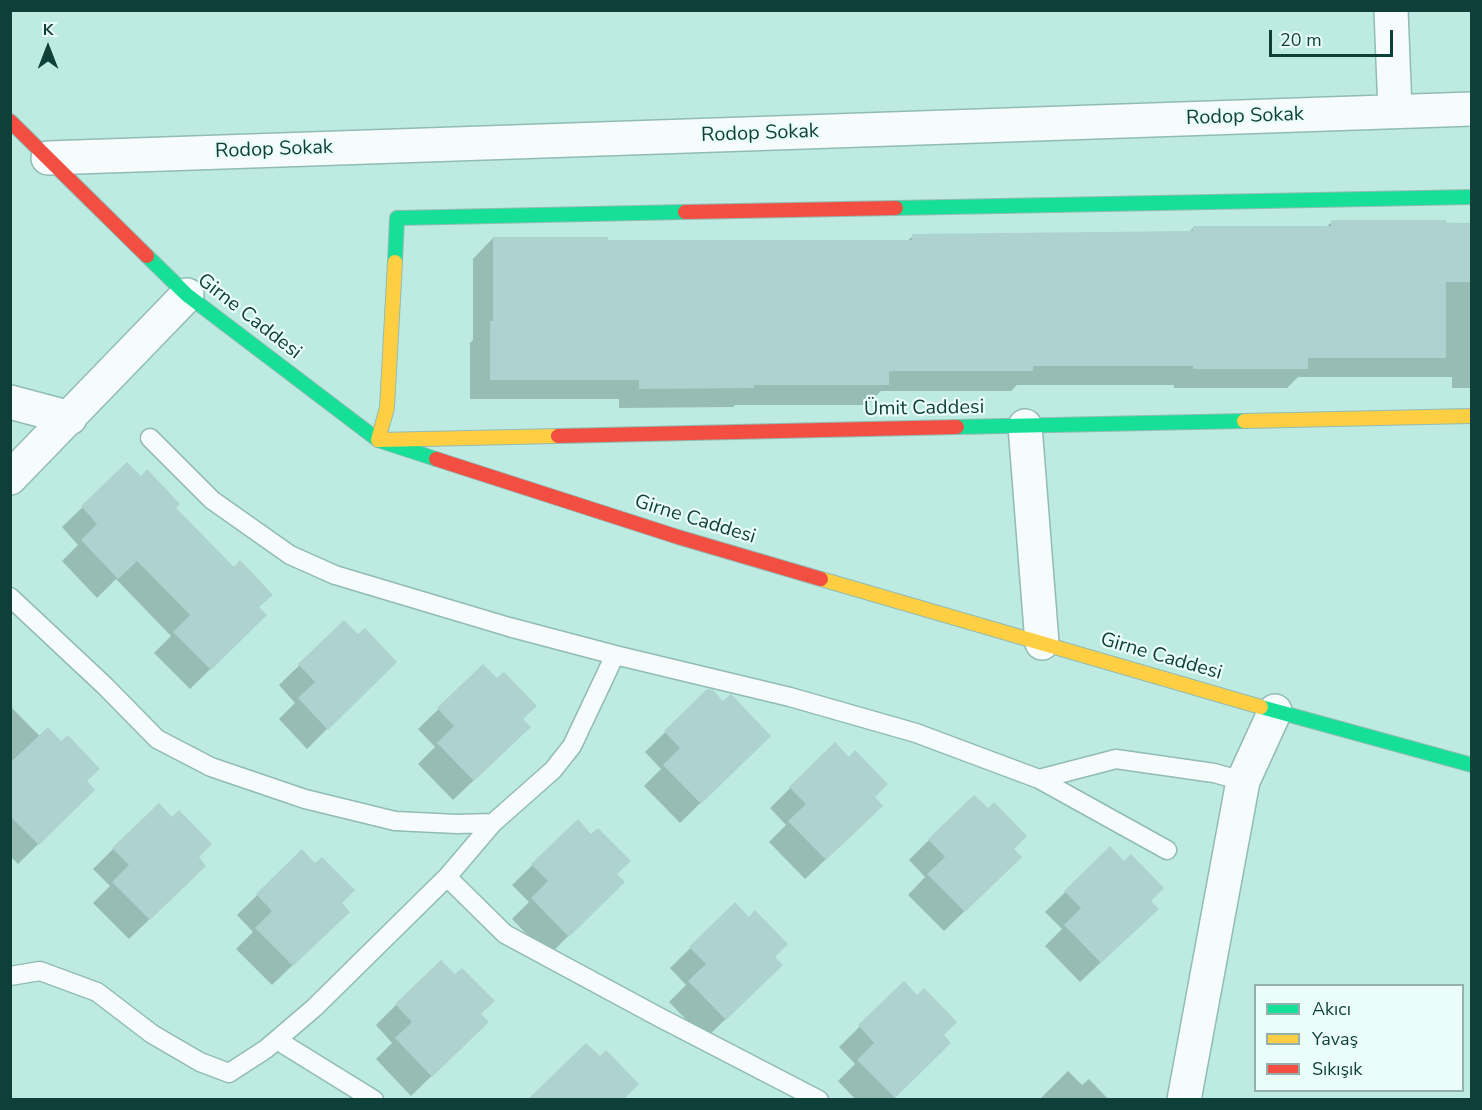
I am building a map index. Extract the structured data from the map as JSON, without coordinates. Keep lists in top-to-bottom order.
{
  "streets": {
    "street": ["Rodop Sokak", "Girne Caddesi", "Ümit Caddesi"]
  },
  "crossings": [
    ["Rodop Sokak", "Girne Caddesi"],
    ["Girne Caddesi", "Ümit Caddesi"]
  ],
  "legend": ["Akıcı", "Yavaş", "Sıkışık"],
  "scale_bar": "20 m",
  "north": "top"
}
